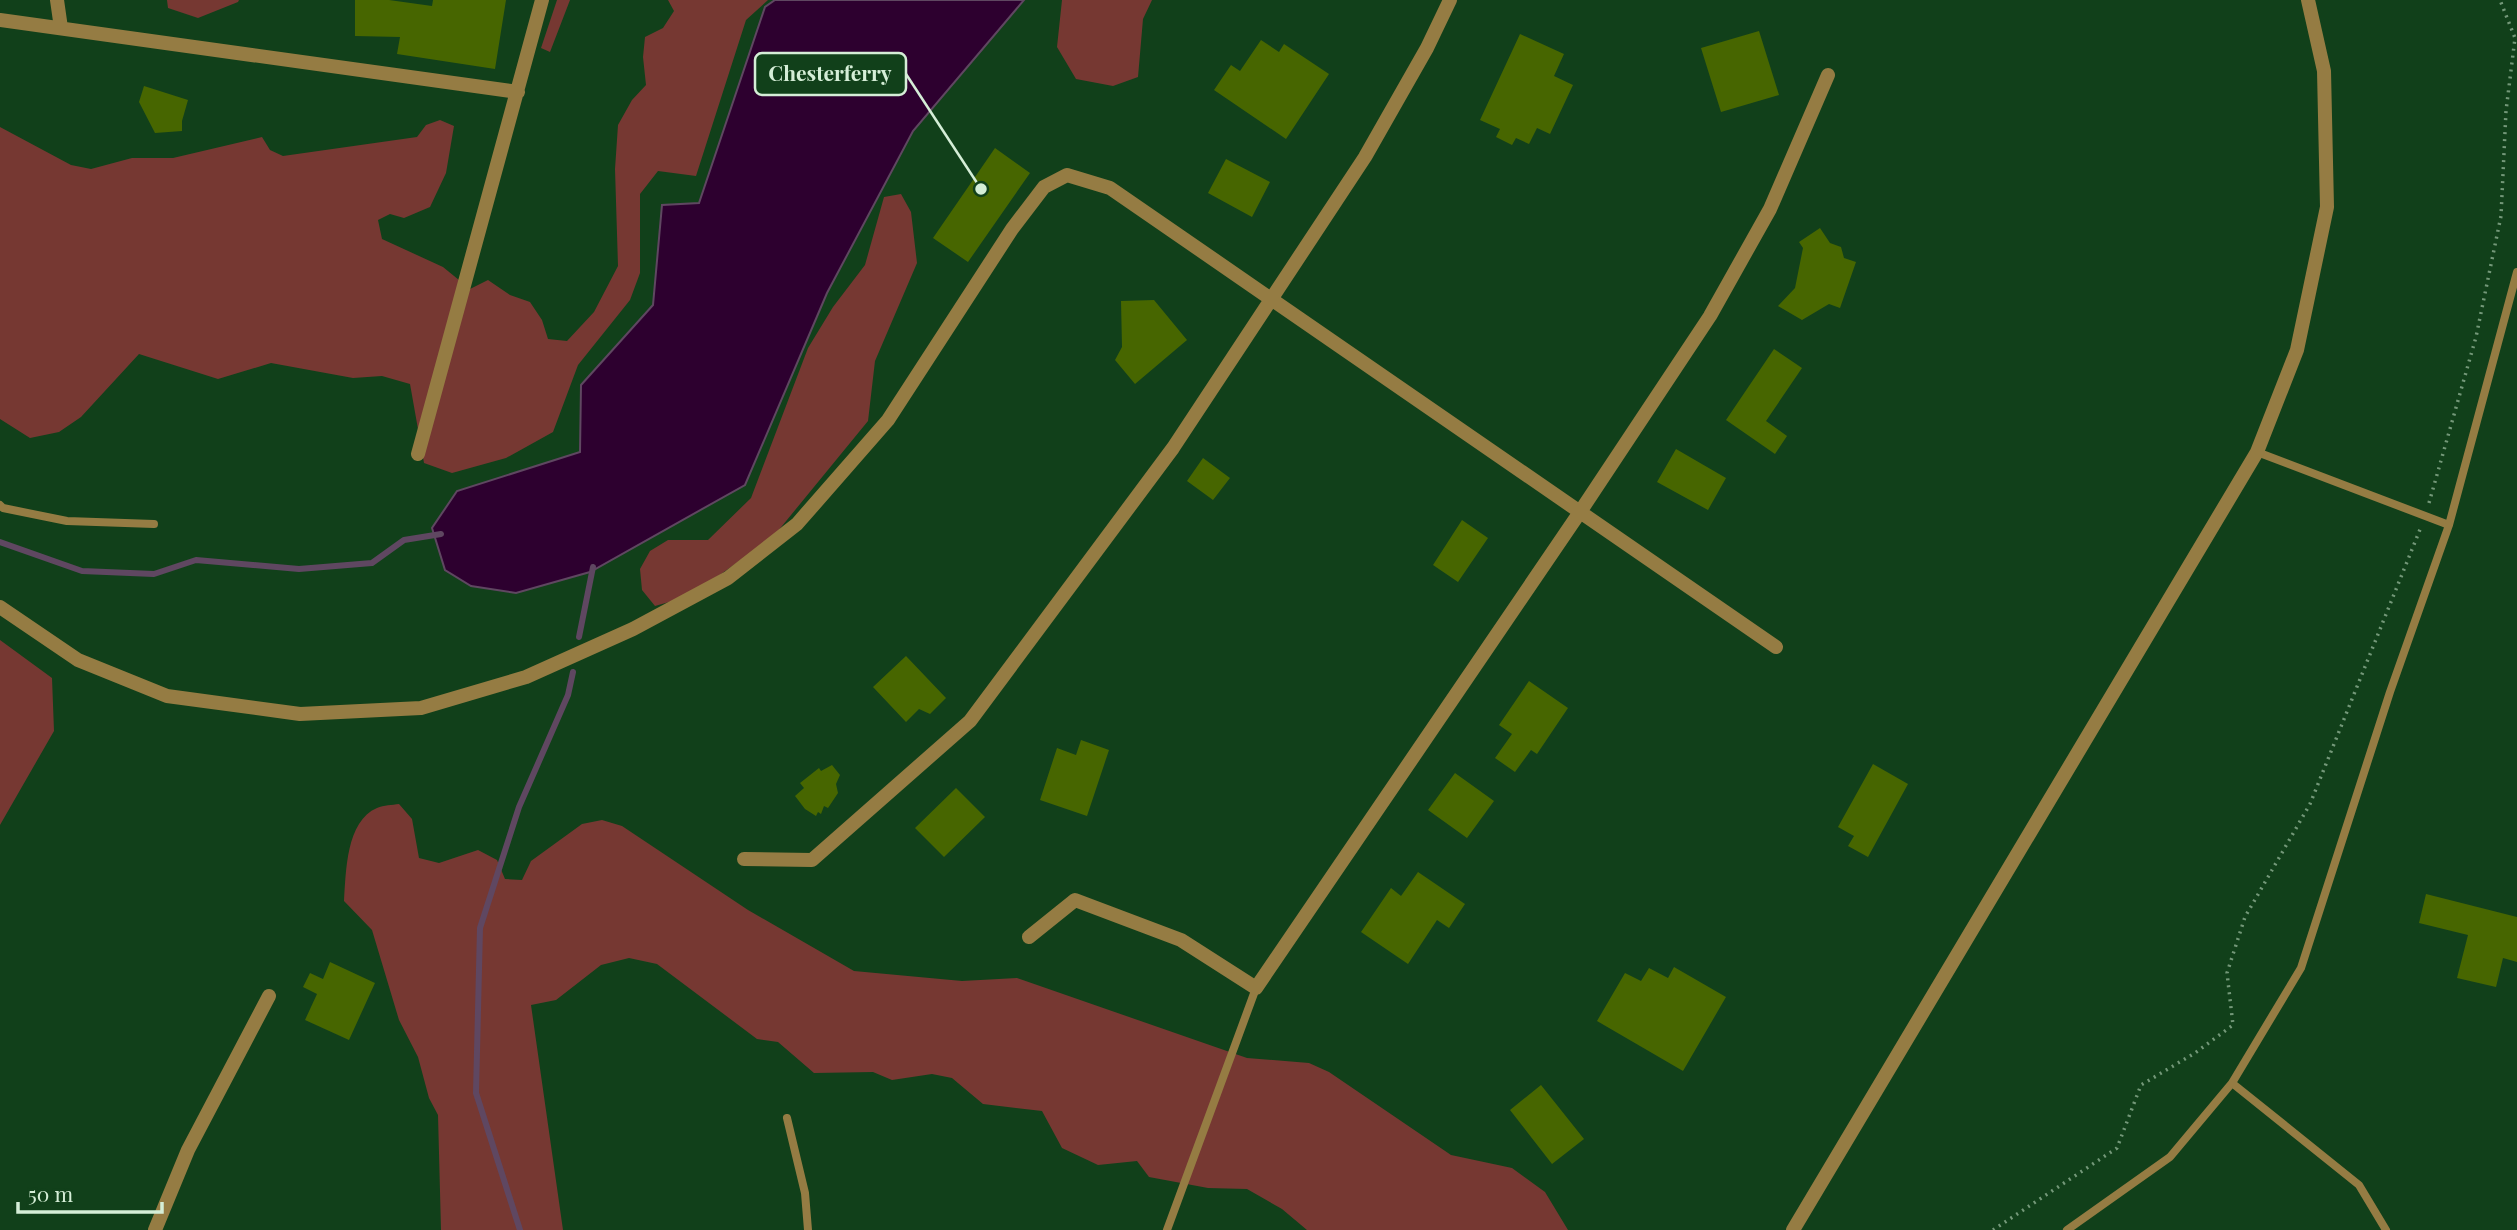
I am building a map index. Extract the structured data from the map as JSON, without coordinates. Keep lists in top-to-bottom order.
{
  "places": ["Chesterferry"],
  "scale_bar": "50 m"
}
